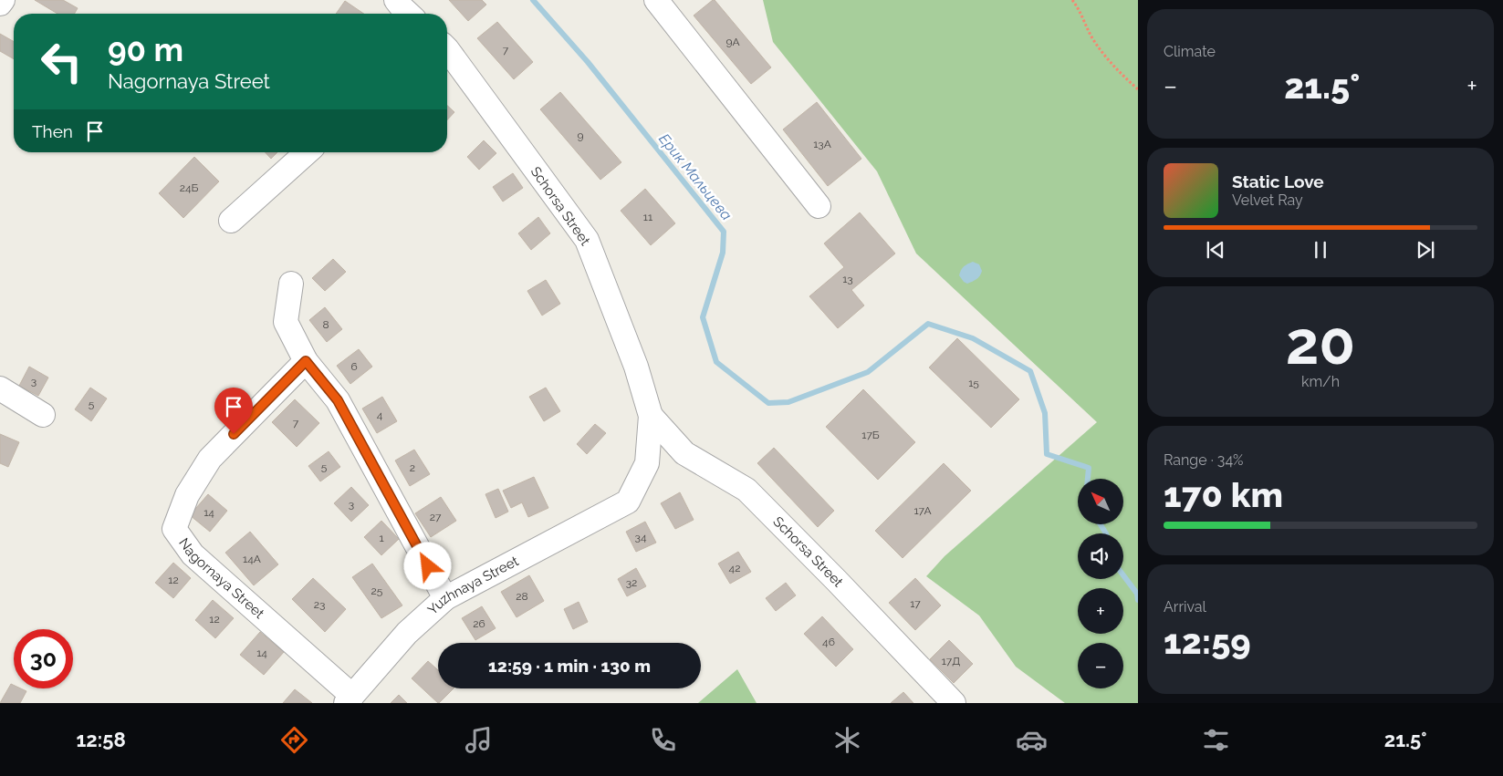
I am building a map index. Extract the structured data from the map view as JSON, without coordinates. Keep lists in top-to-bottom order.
{
  "streets": {
    "street": ["Schorsa Street", "Nagornaya Street", "Yuzhnaya Street"]
  },
  "crossings": [
    ["Schorsa Street", "Yuzhnaya Street"],
    ["Nagornaya Street", "Yuzhnaya Street"]
  ],
  "water": ["Ерик Мальцева"],
  "house_numbers": [
    "9А",
    "7",
    "9",
    "13А",
    "24Б",
    "11",
    "13",
    "8",
    "6",
    "3",
    "15",
    "5",
    "4",
    "7",
    "17Б",
    "5",
    "2",
    "3",
    "17А",
    "14",
    "27",
    "34",
    "1",
    "14А",
    "42",
    "12",
    "32",
    "25",
    "28",
    "17",
    "23",
    "12",
    "26",
    "46",
    "14",
    "17Д"
  ],
  "north": "top left",
  "page": {
    "tile": [
      "Climate",
      ["20", "km/h"],
      ["Range · 34%", "170 km"],
      ["Arrival", "12:59"]
    ],
    "turn": ["90 m", "Nagornaya Street"],
    "heat": ["−", "21.5°", "+"],
    "then": "Then",
    "song": ["Static Love", "Velvet Ray"],
    "map_buttons": ["+", "−"],
    "limit": "30",
    "trip": "12:59 · 1 min · 130 m",
    "tabs": ["12:58", "21.5°"]
  }
}
